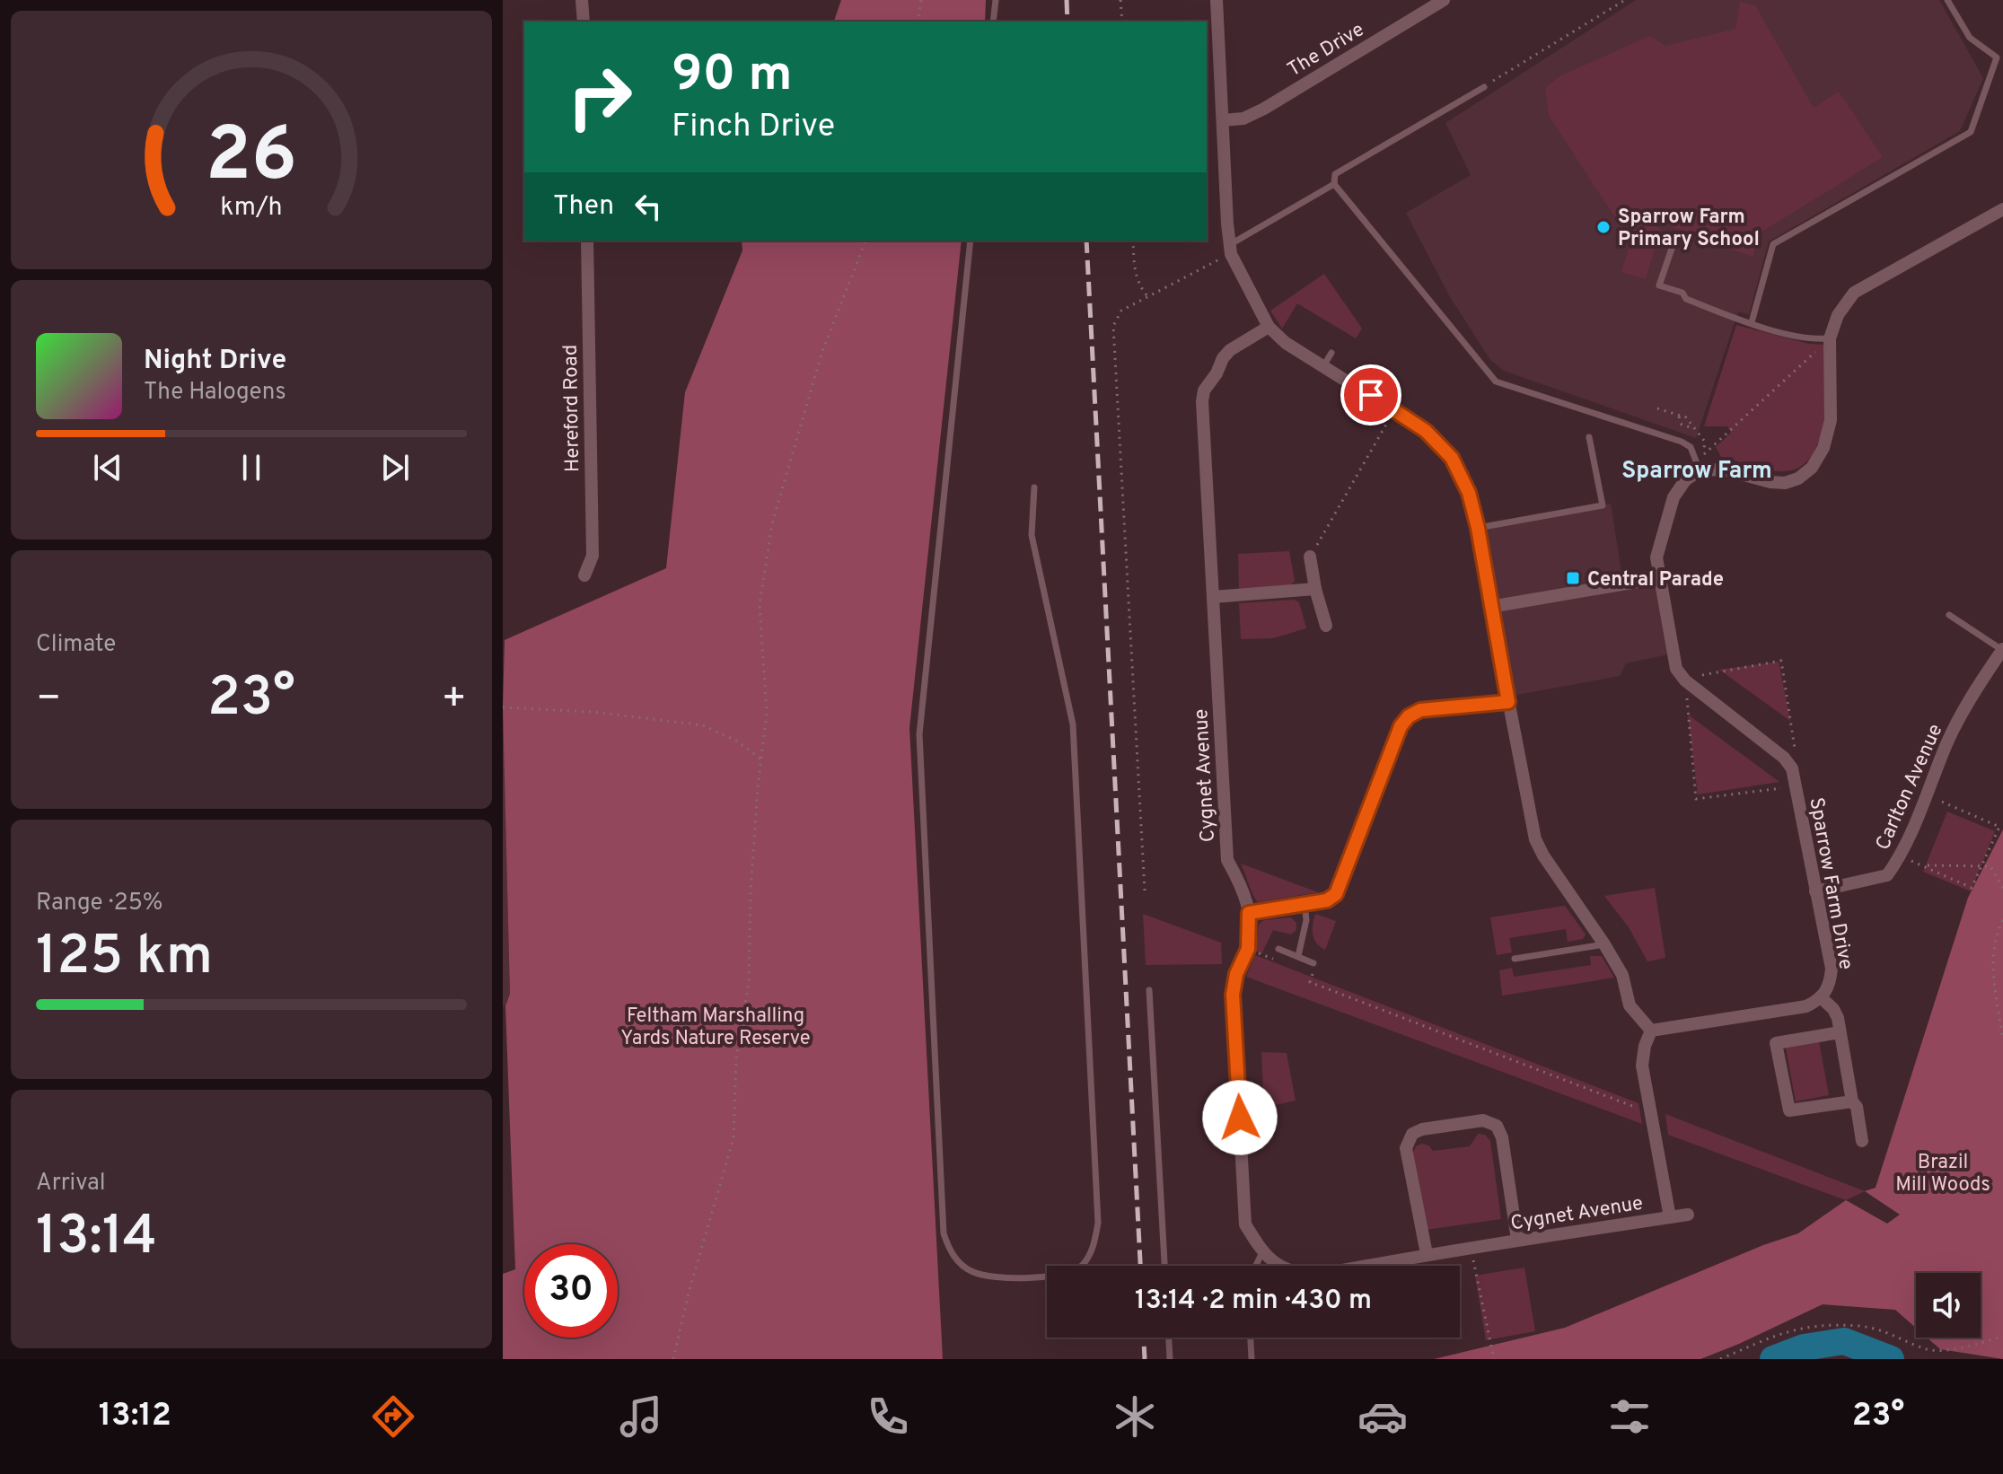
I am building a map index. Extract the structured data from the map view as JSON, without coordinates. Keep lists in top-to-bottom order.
{
  "streets": {
    "street": [
      "The Drive",
      "Hereford Road",
      "Cygnet Avenue",
      "Carlton Avenue",
      "Sparrow Farm Drive"
    ]
  },
  "crossings": [
    ["Carlton Avenue", "Sparrow Farm Drive"]
  ],
  "districts": ["Sparrow Farm"],
  "parks": ["Feltham Marshalling Yards Nature Reserve", "Brazil Mill Woods"],
  "places": {
    "other": ["Sparrow Farm Primary School"],
    "transit": ["Central Parade"]
  },
  "page": {
    "turn": ["90 m", "Finch Drive"],
    "then": "Then",
    "song": ["Night Drive", "The Halogens"],
    "tile": [
      "Climate",
      ["Range · 25%", "125 km"],
      ["Arrival", "13:14"]
    ],
    "heat": ["−", "23°", "+"],
    "limit": "30",
    "trip": "13:14 · 2 min · 430 m",
    "tabs": ["13:12", "23°"],
    "gauge": ["26", "km/h"]
  }
}
